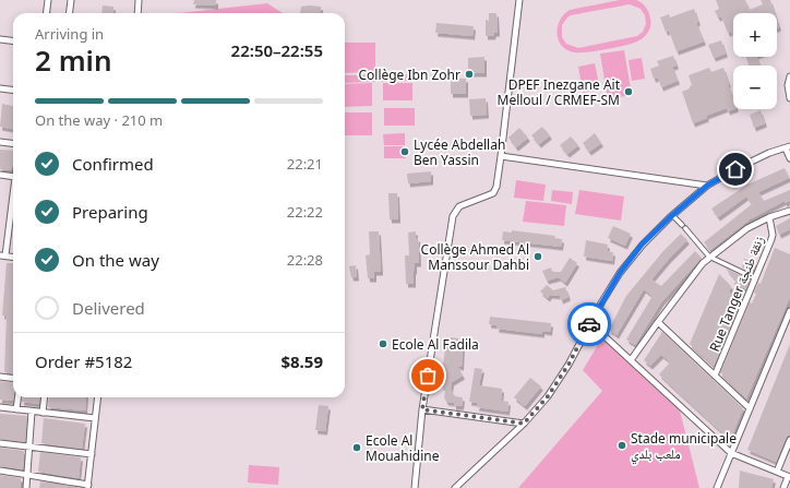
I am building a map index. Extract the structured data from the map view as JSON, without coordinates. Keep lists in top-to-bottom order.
{
  "streets": {
    "street": ["Rue Tanger زنقة طنجة"]
  },
  "places": [
    "Collège Ibn Zohr",
    "DPEF Inezgane Ait Melloul / CRMEF-SM",
    "Lycée Abdellah Ben Yassin",
    "Collège Ahmed Al Manssour Dahbi",
    "Ecole Al Fadila",
    "Stade municipale ملعب بلدي",
    "Ecole Al Mouahidine"
  ],
  "page": {
    "map_buttons": ["+", "−"],
    "heading": ["2 min", "Arriving in", "22:50–22:55"],
    "panel": ["Order #5182", "$8.59"],
    "bar": "On the way · 210 m",
    "list": [
      ["Confirmed", "22:21"],
      ["Preparing", "22:22"],
      ["On the way", "22:28"],
      "Delivered"
    ]
  }
}
